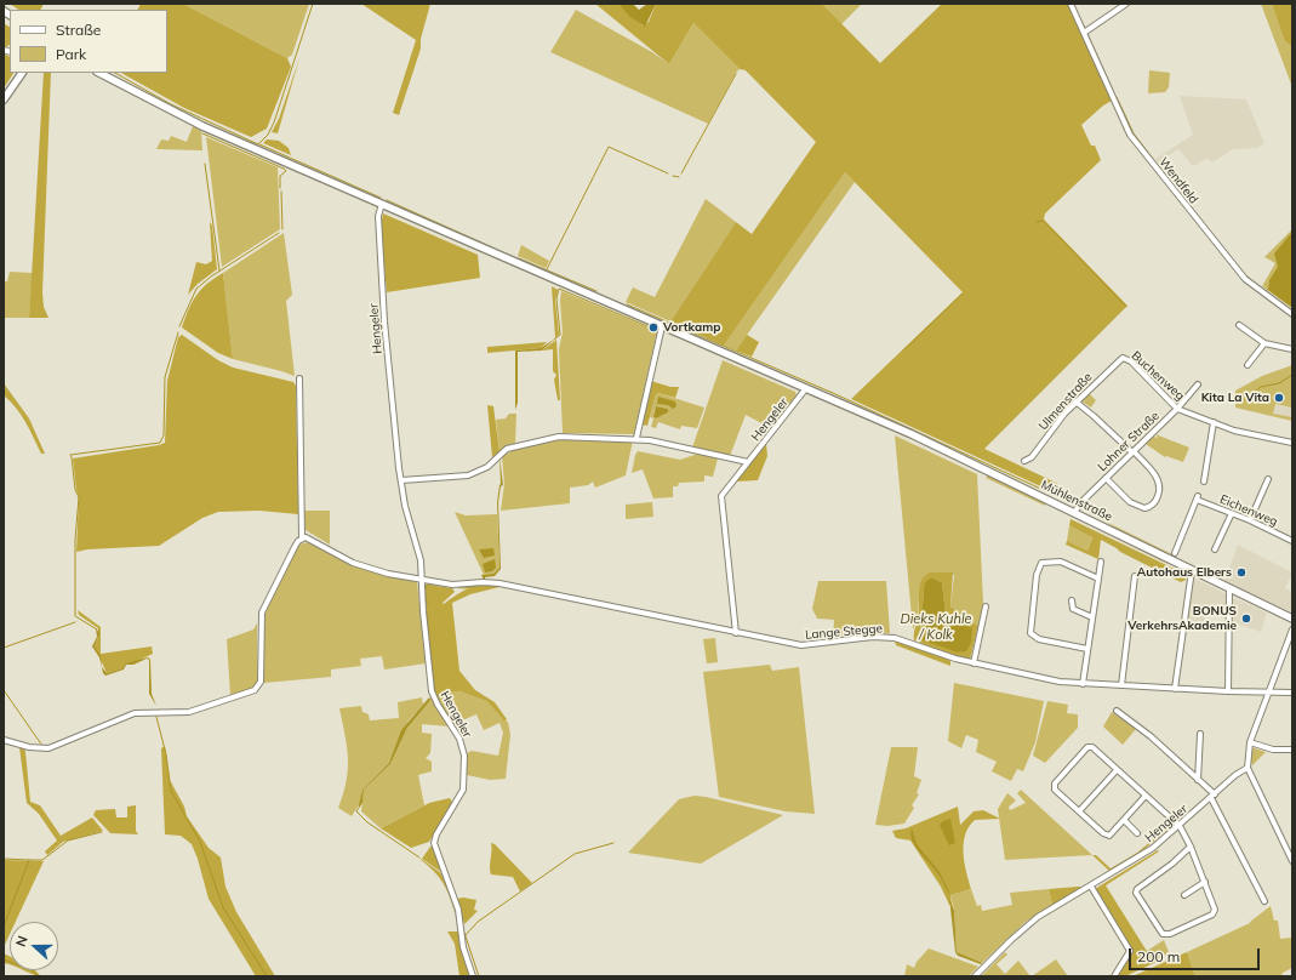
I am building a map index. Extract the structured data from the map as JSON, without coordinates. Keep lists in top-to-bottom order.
{
  "streets": {
    "main road": ["Mühlenstraße"],
    "street": [
      "Wendfeld",
      "Hengeler",
      "Buchenweg",
      "Ulmenstraße",
      "Lohner Straße",
      "Eichenweg",
      "Lange Stegge"
    ]
  },
  "crossings": [
    ["Hengeler", "Mühlenstraße"],
    ["Hengeler", "Lange Stegge"],
    ["Buchenweg", "Ulmenstraße"],
    ["Buchenweg", "Lohner Straße"],
    ["Lohner Straße", "Mühlenstraße"]
  ],
  "water": ["Dieks Kuhle / Kolk"],
  "places": [
    "Vortkamp",
    "Kita La Vita",
    "Autohaus Elbers",
    "BONUS VerkehrsAkademie"
  ],
  "legend": ["Straße", "Park"],
  "scale_bar": "200 m",
  "north": "left"
}
